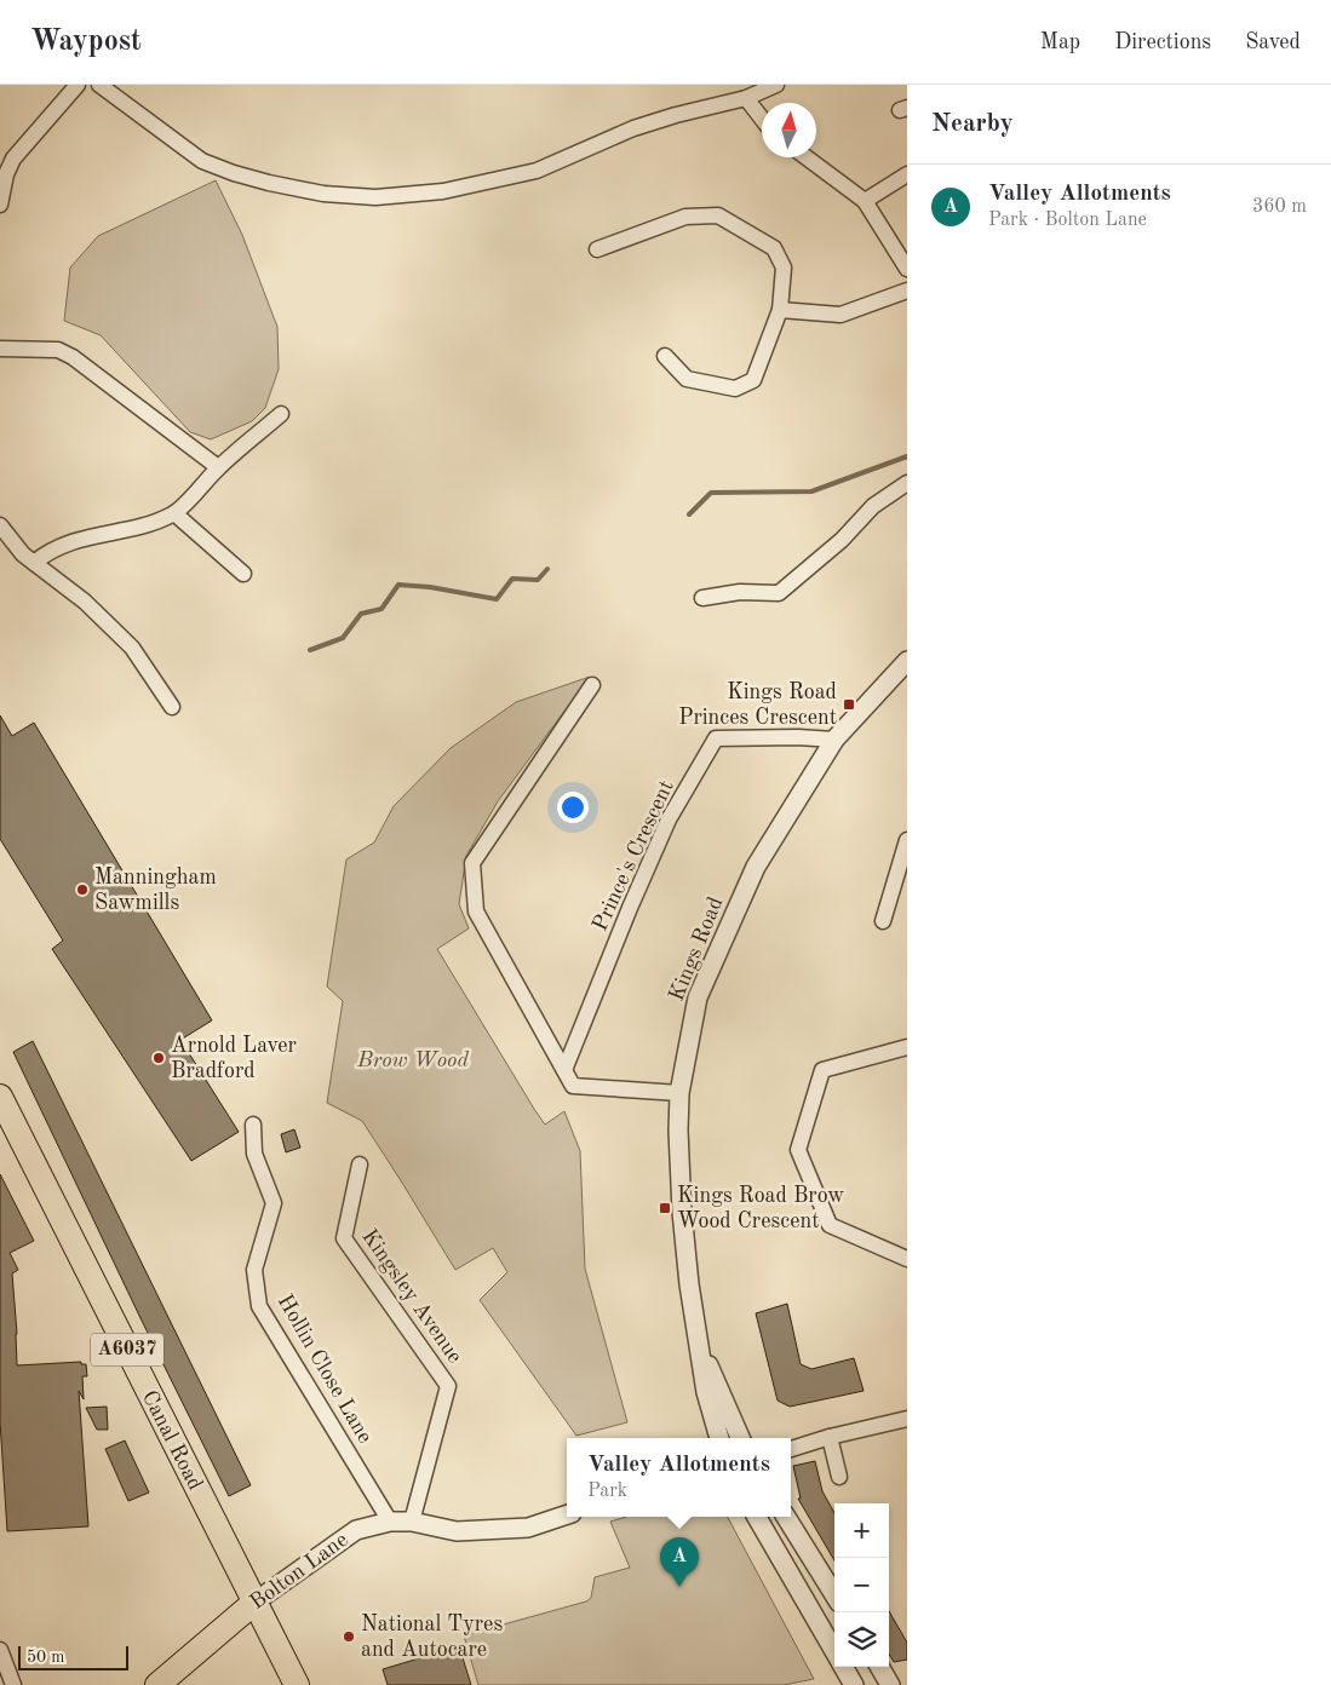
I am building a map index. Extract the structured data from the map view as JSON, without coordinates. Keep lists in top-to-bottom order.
{
  "streets": {
    "main road": ["A6037", "Canal Road", "Bolton Lane"],
    "street": [
      "Prince's Crescent",
      "Kings Road",
      "Kingsley Avenue",
      "Hollin Close Lane"
    ]
  },
  "crossings": [
    ["Prince's Crescent", "Kings Road"],
    ["Kingsley Avenue", "Bolton Lane"],
    ["Hollin Close Lane", "Bolton Lane"],
    ["Canal Road", "Bolton Lane"]
  ],
  "parks": ["Brow Wood"],
  "places": {
    "transit": ["Kings Road Princes Crescent", "Kings Road Brow Wood Crescent"],
    "other": ["Manningham Sawmills", "Arnold Laver Bradford", "National Tyres and Autocare"]
  },
  "scale_bar": "50 m",
  "north": "top",
  "page": {
    "header": "Waypost",
    "nav": ["Map", "Directions", "Saved"],
    "heading": "Nearby",
    "list": [
      {
        "mark": "A",
        "name": "Valley Allotments",
        "note": "Park · Bolton Lane",
        "value": "360 m"
      }
    ],
    "popup": ["Valley Allotments", "Park"],
    "map_buttons": ["+", "−"],
    "pins": "A",
    "scale": "50 m"
  }
}
